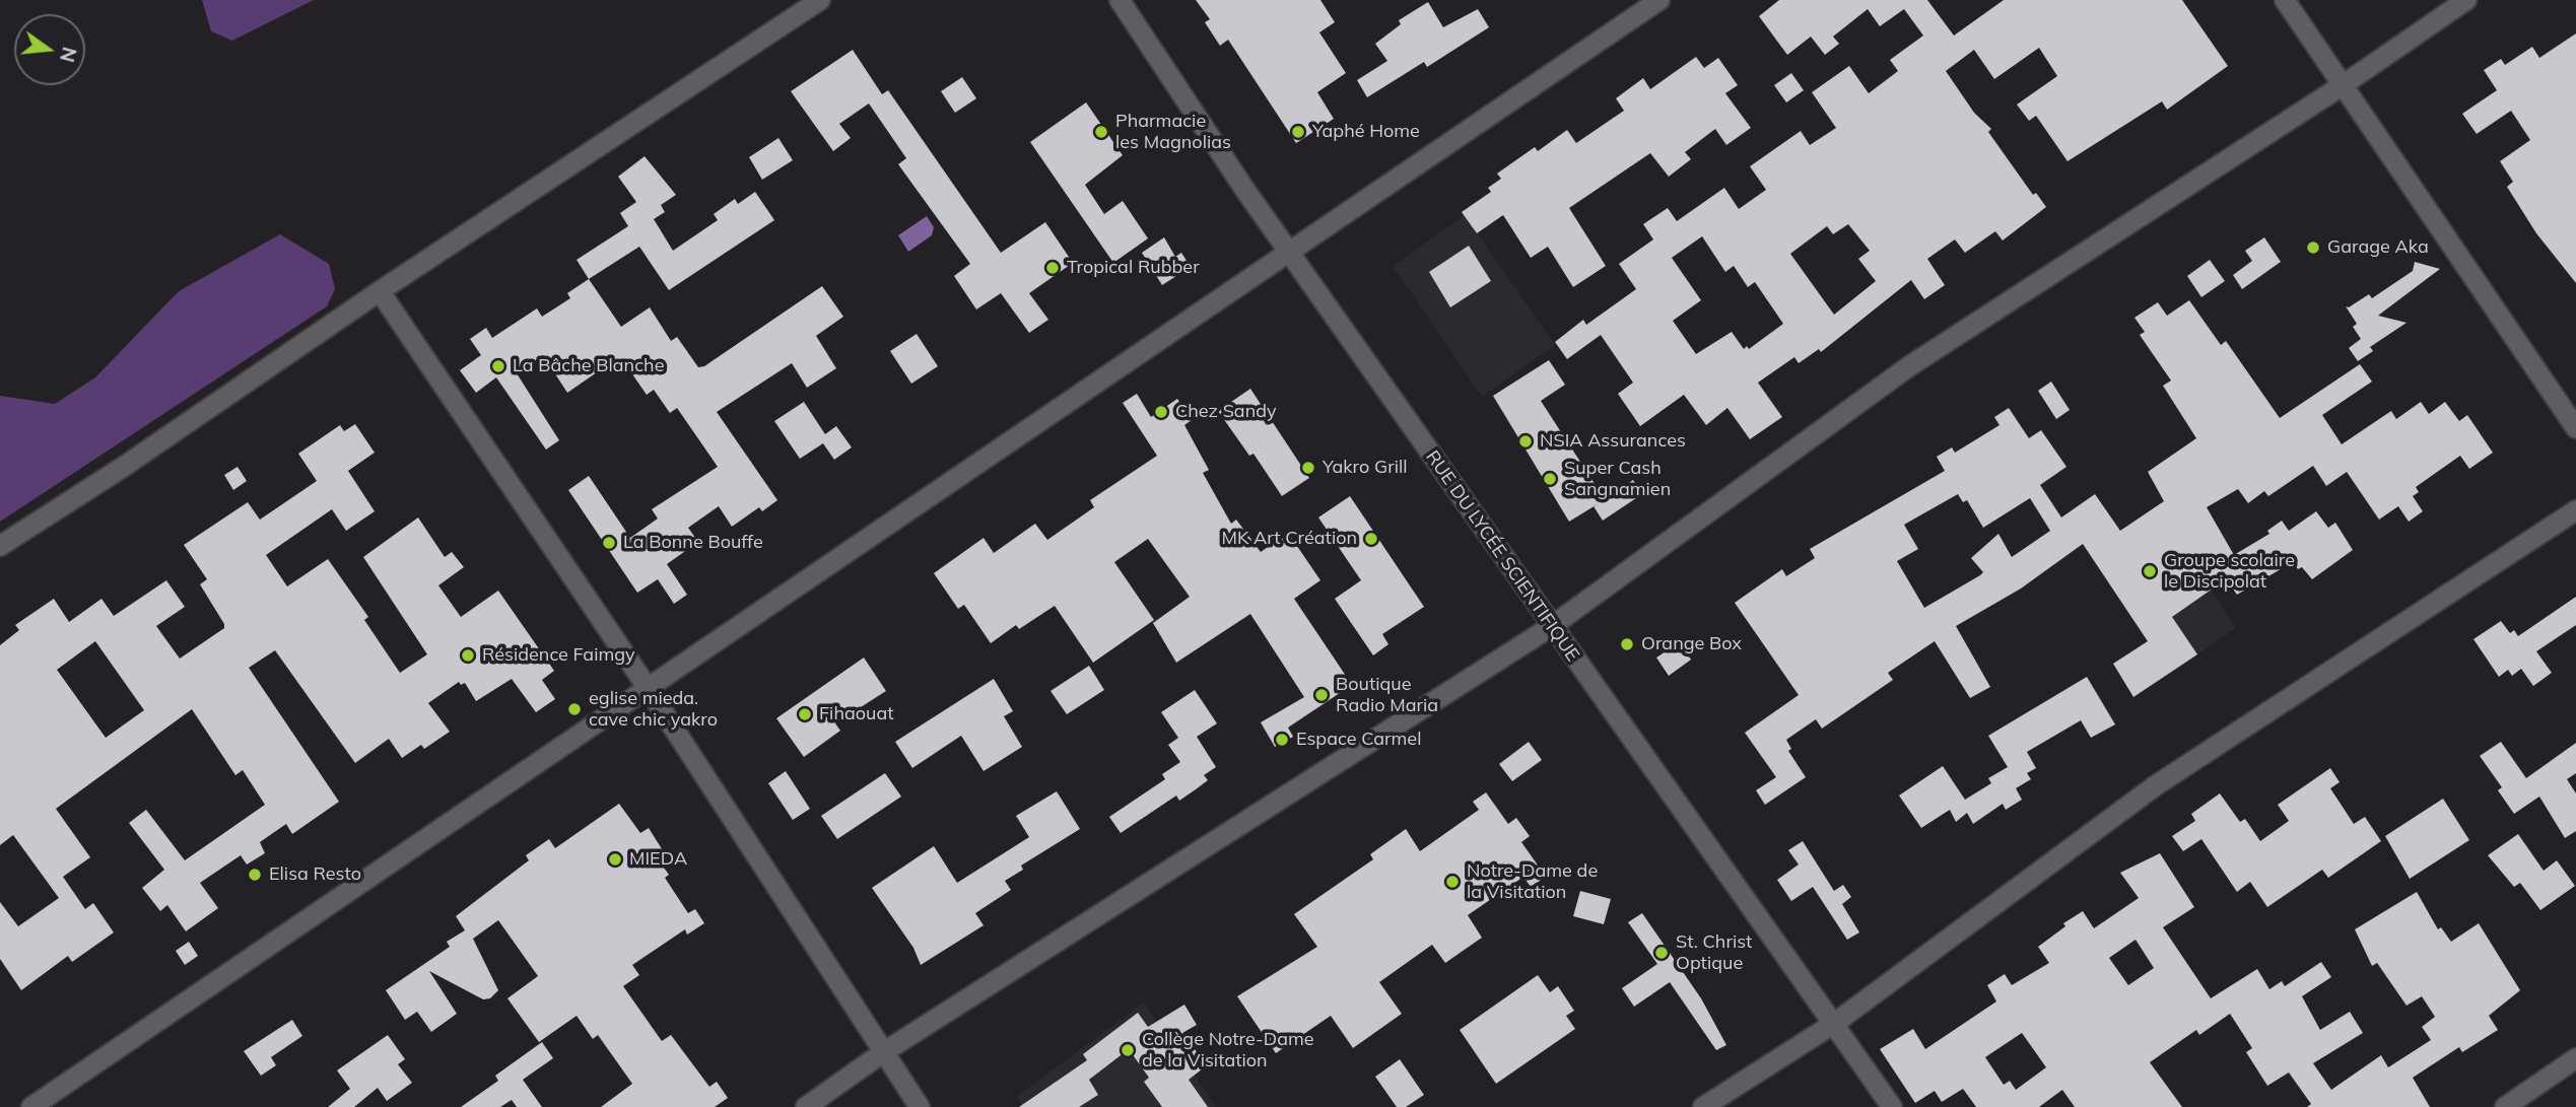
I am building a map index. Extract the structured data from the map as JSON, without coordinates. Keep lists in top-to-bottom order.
{
  "streets": {
    "street": ["RUE DU LYCÉE SCIENTIFIQUE"]
  },
  "places": [
    "Pharmacie les Magnolias",
    "Yaphé Home",
    "Garage Aka",
    "Tropical Rubber",
    "La Bâche Blanche",
    "Chez Sandy",
    "NSIA Assurances",
    "Yakro Grill",
    "Super Cash Sangnamien",
    "MK Art Création",
    "La Bonne Bouffe",
    "Groupe scolaire le Discipolat",
    "Orange Box",
    "Résidence Faimgy",
    "Boutique Radio Maria",
    "eglise mieda. cave chic yakro",
    "Fihaouat",
    "Espace Carmel",
    "MIEDA",
    "Elisa Resto",
    "Notre-Dame de la Visitation",
    "St. Christ Optique",
    "Collège Notre-Dame de la Visitation"
  ],
  "north": "right"
}
